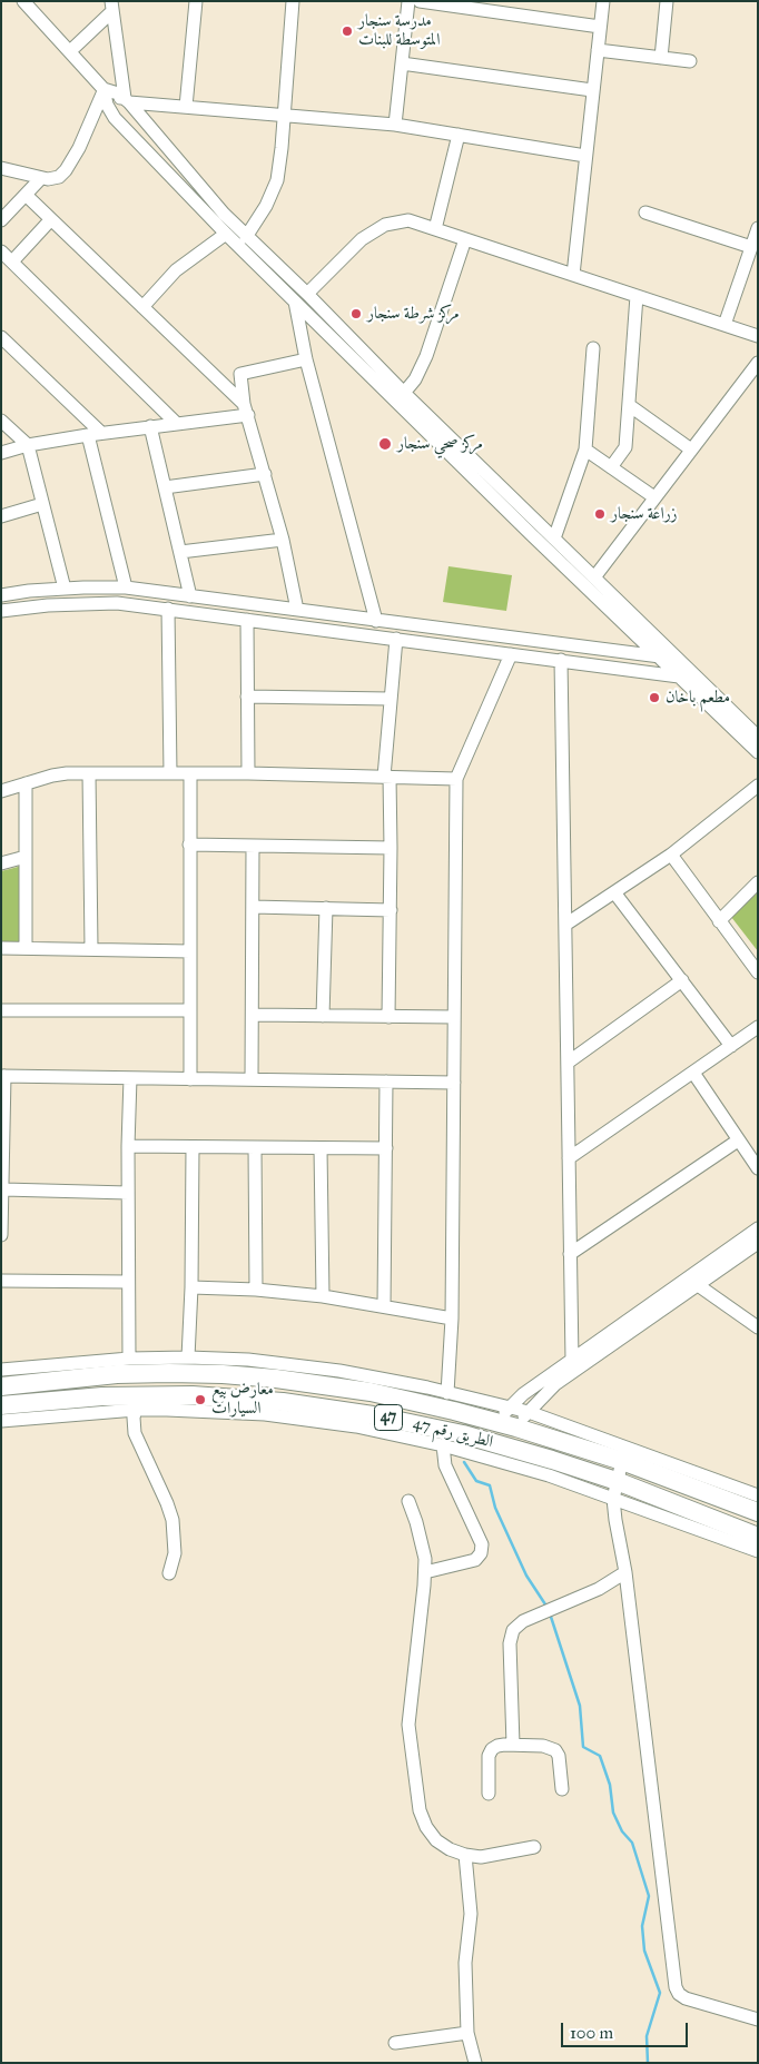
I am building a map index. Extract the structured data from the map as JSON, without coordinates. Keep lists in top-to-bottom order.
{
  "streets": {
    "highway": ["47", "الطريق رقم 47"]
  },
  "places": [
    "مدرسة سنجار المتوسطة للبنات",
    "مركز شرطة سنجار",
    "مركز صحي سنجار",
    "زراعة سنجار",
    "مطعم باخان",
    "معارض بيع السيارات"
  ],
  "scale_bar": "100 m"
}
